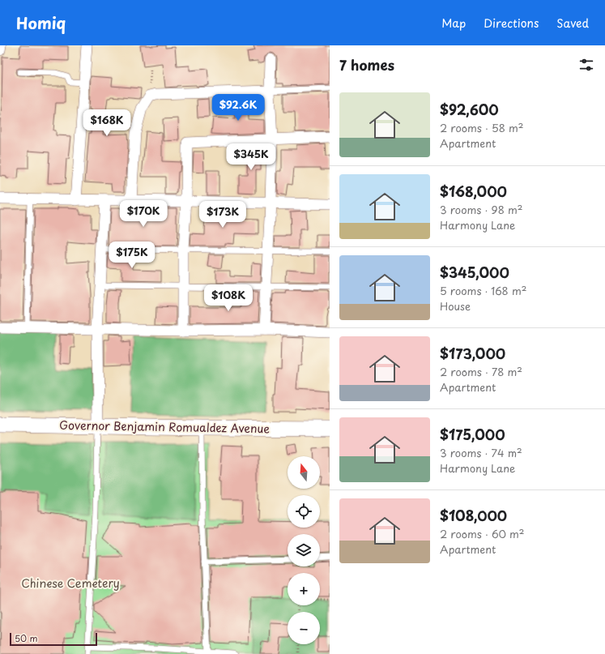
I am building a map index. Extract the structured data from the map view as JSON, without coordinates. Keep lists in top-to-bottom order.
{
  "streets": {
    "main road": ["Governor Benjamin Romualdez Avenue"]
  },
  "parks": ["Chinese Cemetery"],
  "scale_bar": "50 m",
  "north": "top",
  "page": {
    "header": "Homiq",
    "nav": ["Map", "Directions", "Saved"],
    "heading": "7 homes",
    "list": [
      {
        "name": "$92,600",
        "note": "2 rooms · 58 m² · Apartment"
      },
      {
        "name": "$168,000",
        "note": "3 rooms · 98 m² · Harmony Lane"
      },
      {
        "name": "$345,000",
        "note": "5 rooms · 168 m² · House"
      },
      {
        "name": "$173,000",
        "note": "2 rooms · 78 m² · Apartment"
      },
      {
        "name": "$175,000",
        "note": "3 rooms · 74 m² · Harmony Lane"
      },
      {
        "name": "$108,000",
        "note": "2 rooms · 60 m² · Apartment"
      }
    ],
    "price": [
      "$92.6K",
      "$168K",
      "$345K",
      "$170K",
      "$173K",
      "$175K",
      "$108K"
    ],
    "map_buttons": ["+", "−"],
    "scale": "50 m"
  }
}
